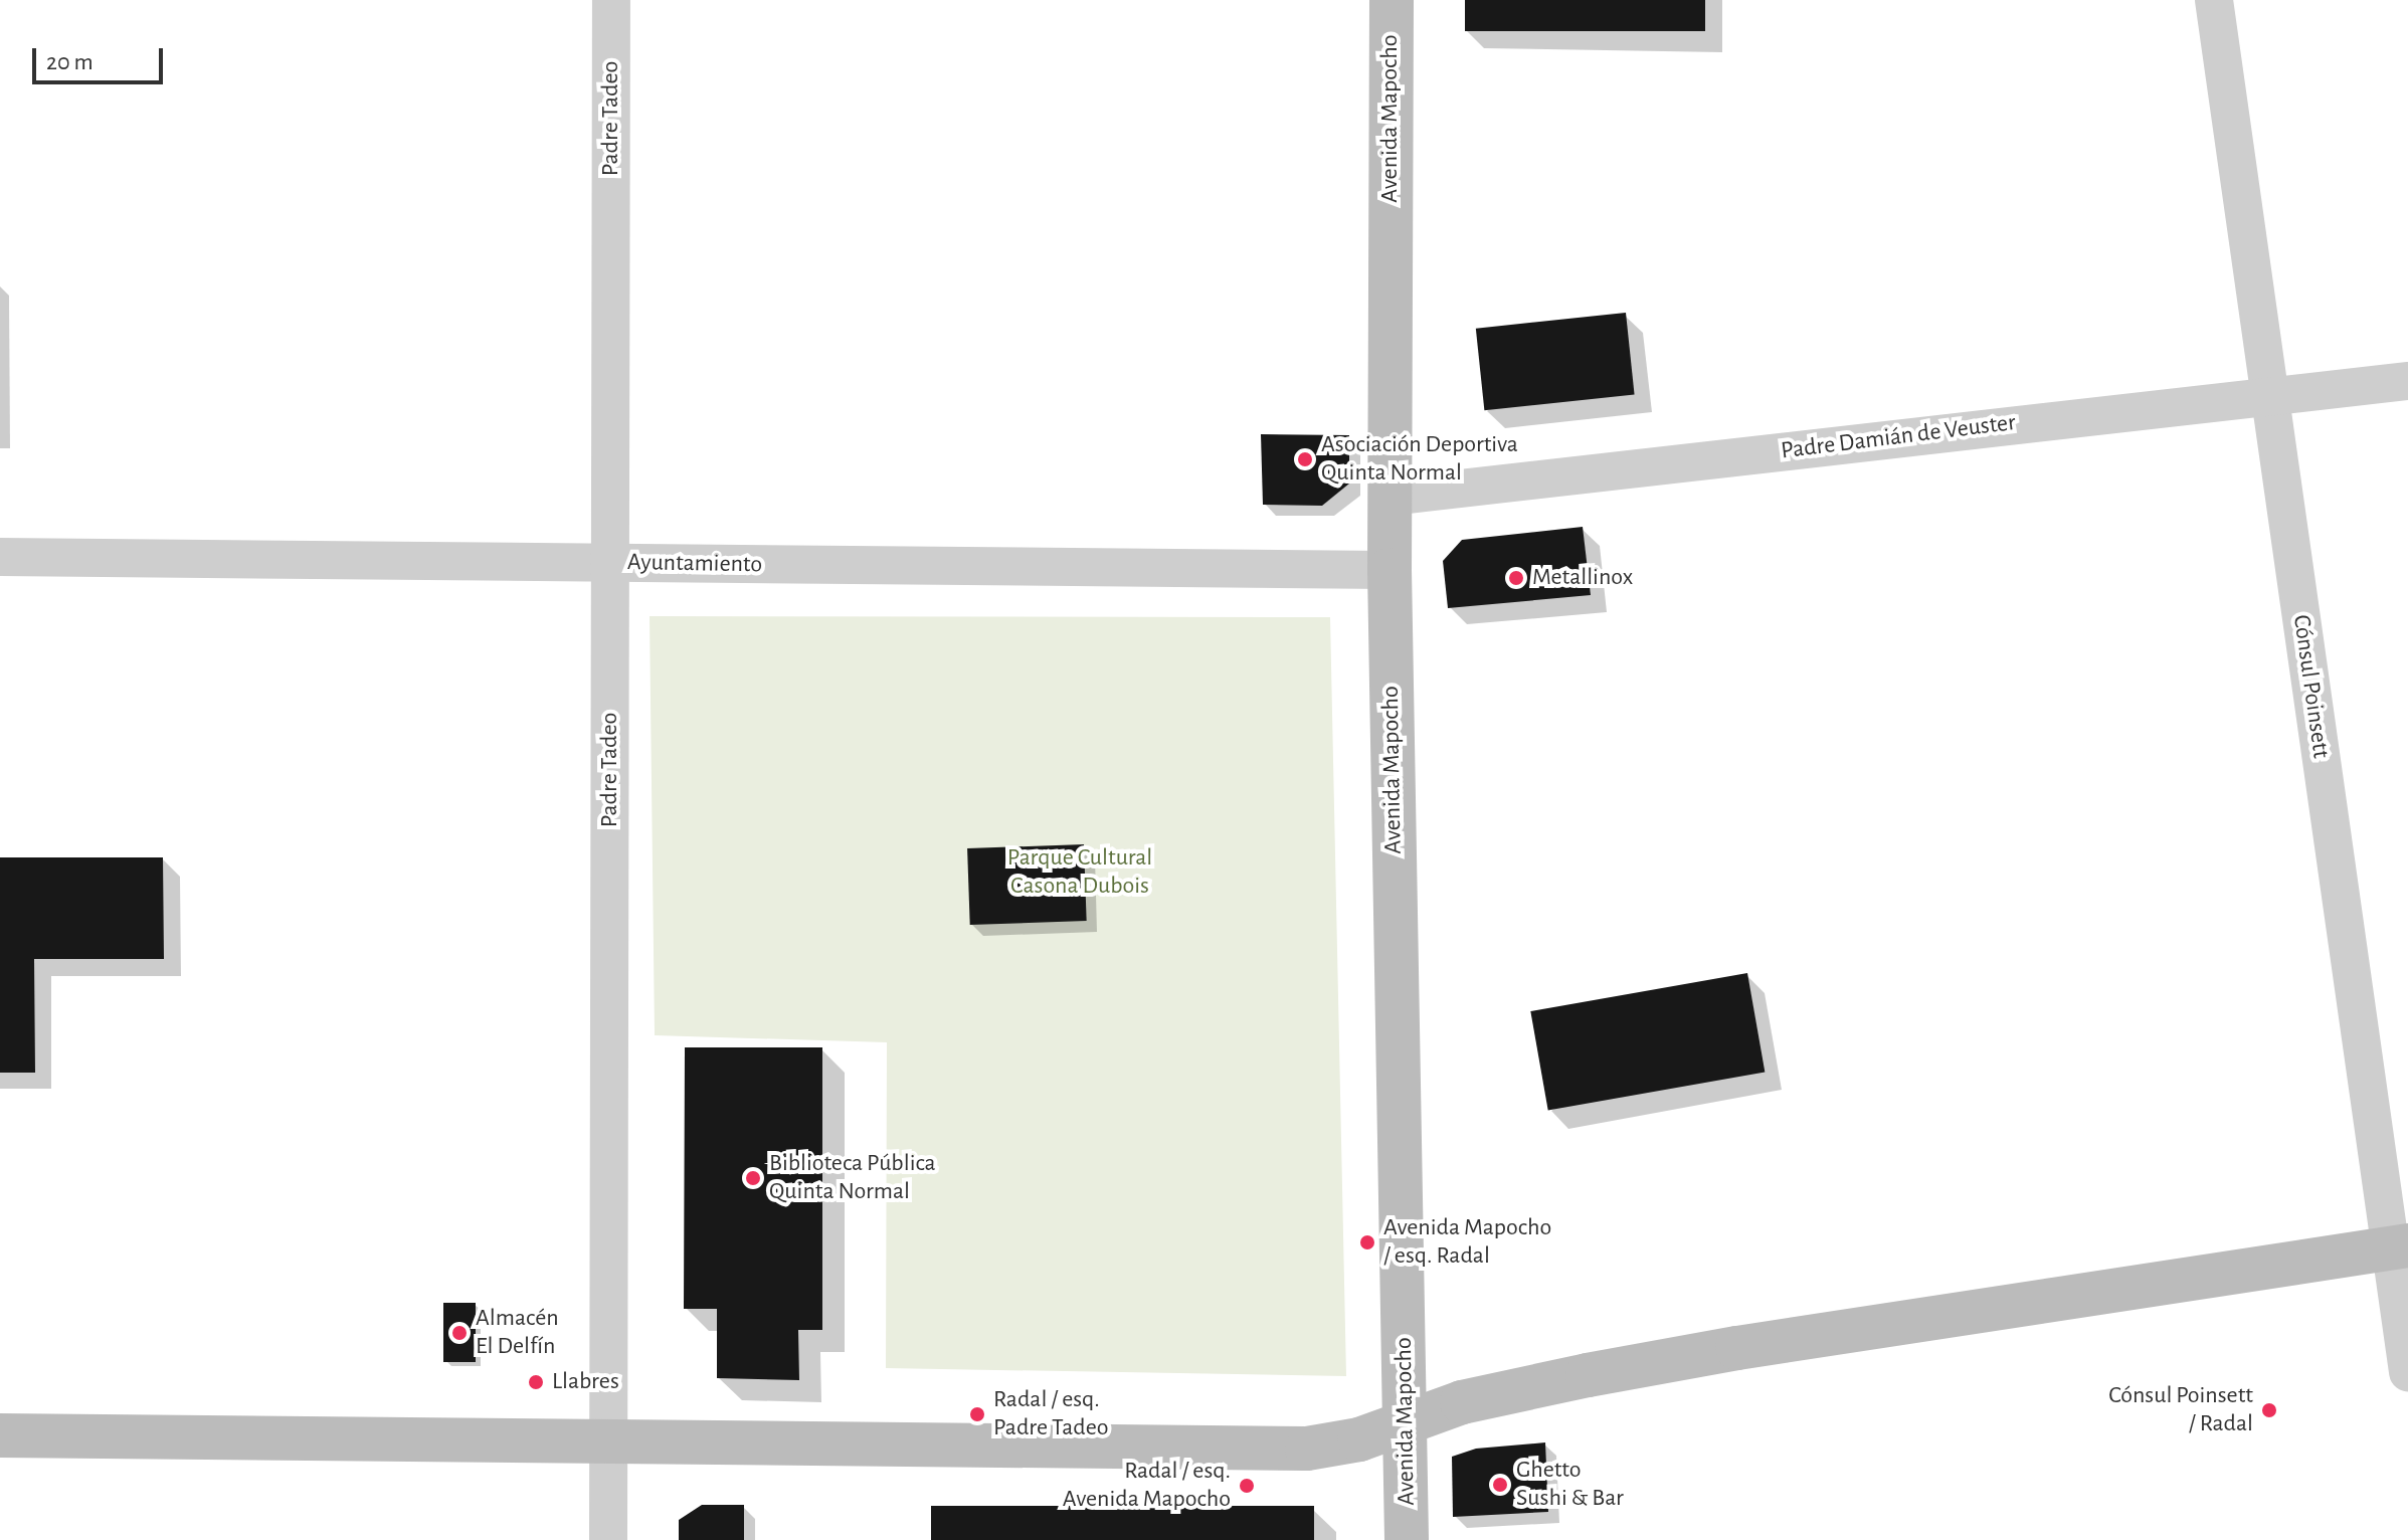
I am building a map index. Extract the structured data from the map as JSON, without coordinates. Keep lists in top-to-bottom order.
{
  "streets": {
    "main road": ["Avenida Mapocho"],
    "street": [
      "Padre Tadeo",
      "Padre Damián de Veuster",
      "Ayuntamiento",
      "Cónsul Poinsett"
    ]
  },
  "crossings": [
    ["Padre Tadeo", "Ayuntamiento"],
    ["Avenida Mapocho", "Padre Damián de Veuster"],
    ["Avenida Mapocho", "Ayuntamiento"],
    ["Padre Damián de Veuster", "Cónsul Poinsett"]
  ],
  "parks": ["Parque Cultural Casona Dubois"],
  "places": [
    "Asociación Deportiva Quinta Normal",
    "Metallinox",
    "Biblioteca Pública Quinta Normal",
    "Avenida Mapocho / esq. Radal",
    "Almacén El Delfín",
    "Llabres",
    "Cónsul Poinsett / Radal",
    "Radal / esq. Padre Tadeo",
    "Ghetto Sushi & Bar",
    "Radal / esq. Avenida Mapocho"
  ],
  "scale_bar": "20 m"
}
